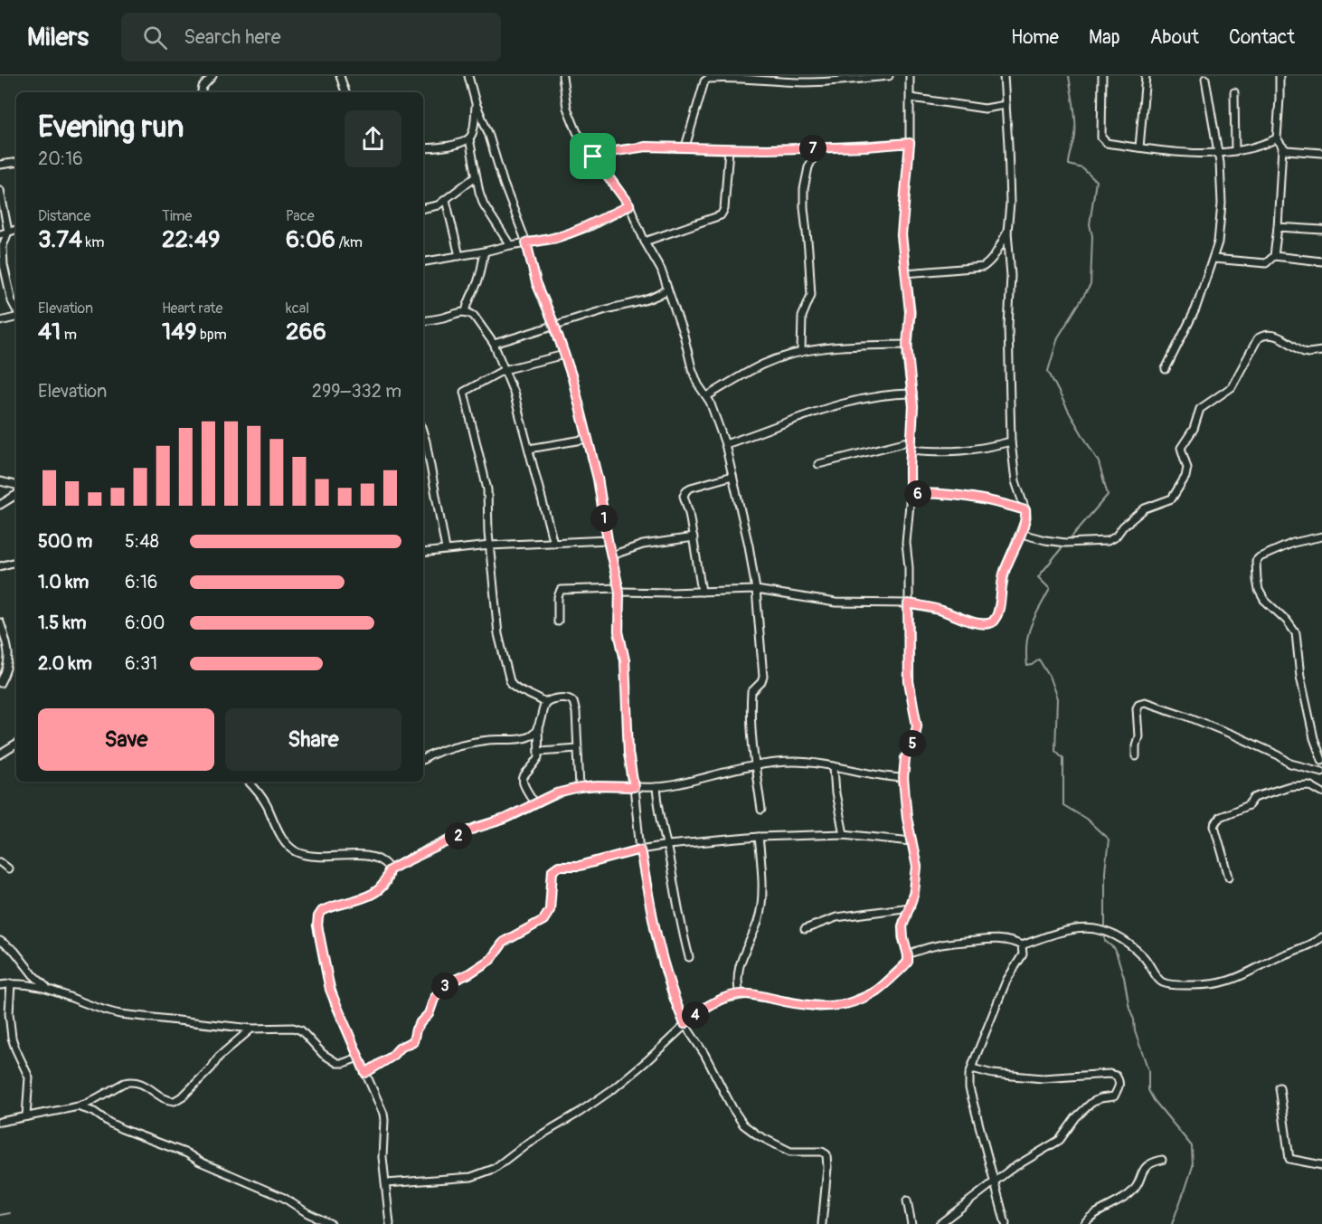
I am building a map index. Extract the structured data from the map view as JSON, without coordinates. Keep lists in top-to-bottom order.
{
  "page": {
    "header": "Milers",
    "search": "Search here",
    "nav": [
      "Home",
      "Map",
      "About",
      "Contact"
    ],
    "heading": ["Evening run", "20:16"],
    "pins": [
      "7",
      "6",
      "1",
      "5",
      "2",
      "3",
      "4"
    ],
    "stats": [
      ["Distance", "3.74 km"],
      ["Time", "22:49"],
      ["Pace", "6:06 /km"],
      ["Elevation", "41 m"],
      ["Heart rate", "149 bpm"],
      ["kcal", "266"]
    ],
    "chart": ["Elevation", "299–332 m"],
    "list": [
      {
        "name": "500 m",
        "note": "5:48"
      },
      {
        "name": "1.0 km",
        "note": "6:16"
      },
      {
        "name": "1.5 km",
        "note": "6:00"
      },
      {
        "name": "2.0 km",
        "note": "6:31"
      }
    ],
    "buttons": ["Save", "Share"]
  }
}
